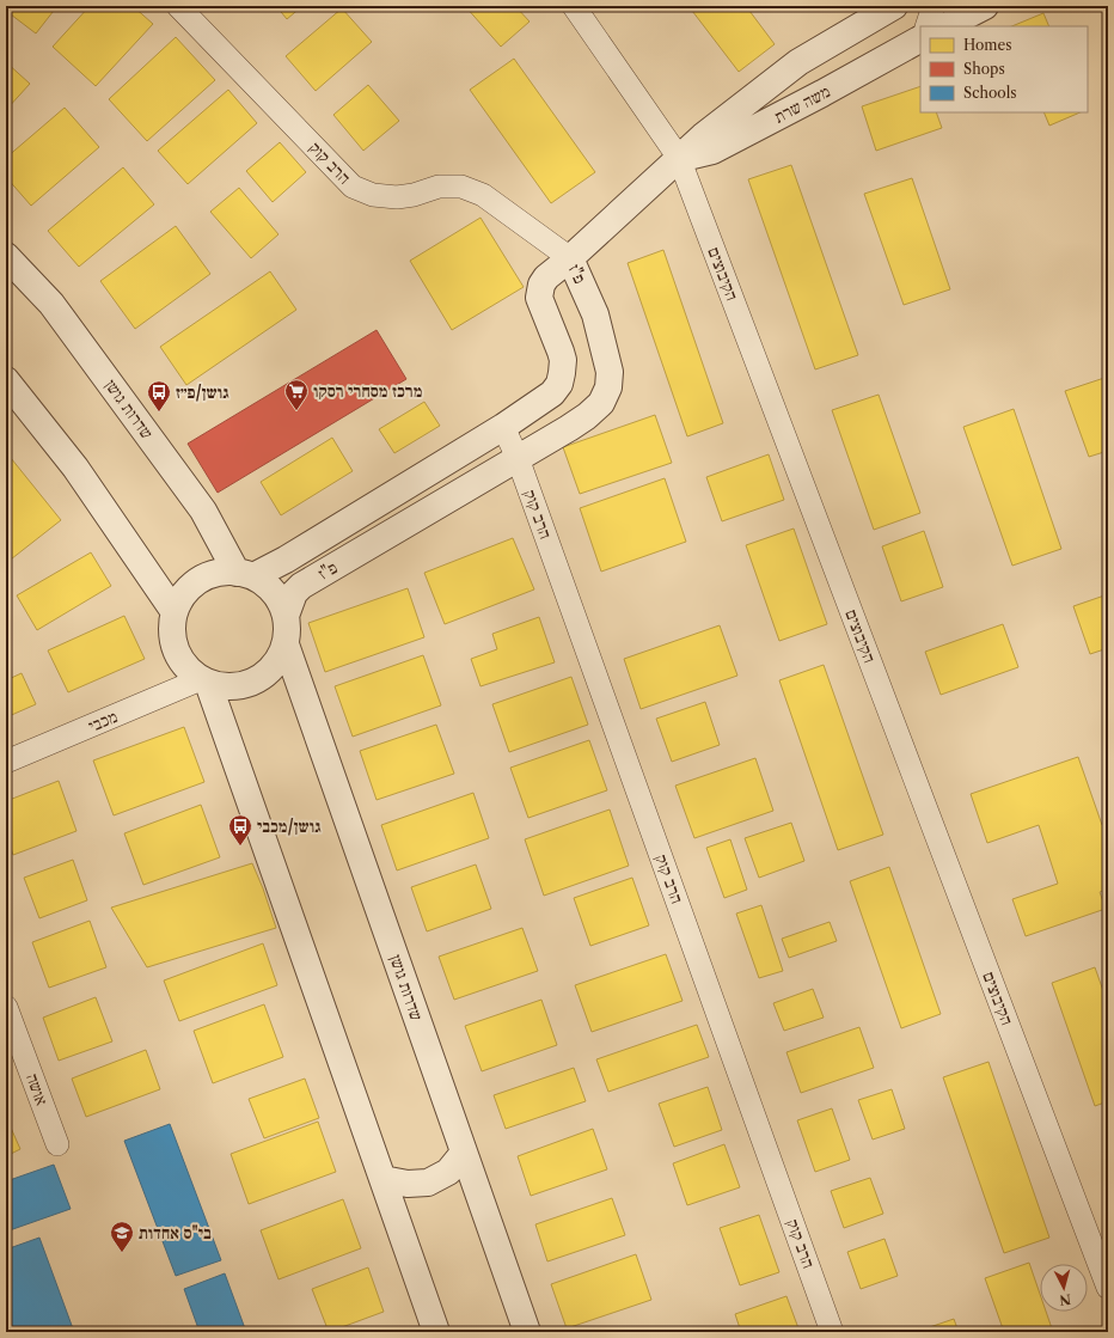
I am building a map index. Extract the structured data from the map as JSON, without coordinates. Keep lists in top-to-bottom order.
{
  "streets": {
    "street": [
      "משה שרת",
      "הרב קוק",
      "פ\"ז",
      "הקיבוצים",
      "שדרות גושן",
      "מכבי",
      "אושה"
    ]
  },
  "crossings": [
    ["משה שרת", "הרב קוק"],
    ["משה שרת", "פ\"ז"],
    ["משה שרת", "הקיבוצים"],
    ["הרב קוק", "פ\"ז"],
    ["פ\"ז", "שדרות גושן"],
    ["פ\"ז", "מכבי"],
    ["שדרות גושן", "מכבי"]
  ],
  "places": {
    "supermarket": ["מרכז מסחרי רסקו"],
    "bus stop": ["גושן/פ״ז", "גושן/מכבי"],
    "school or university": ["בי\"ס אחדות"]
  },
  "legend": ["Homes", "Shops", "Schools"],
  "north": "bottom"
}
